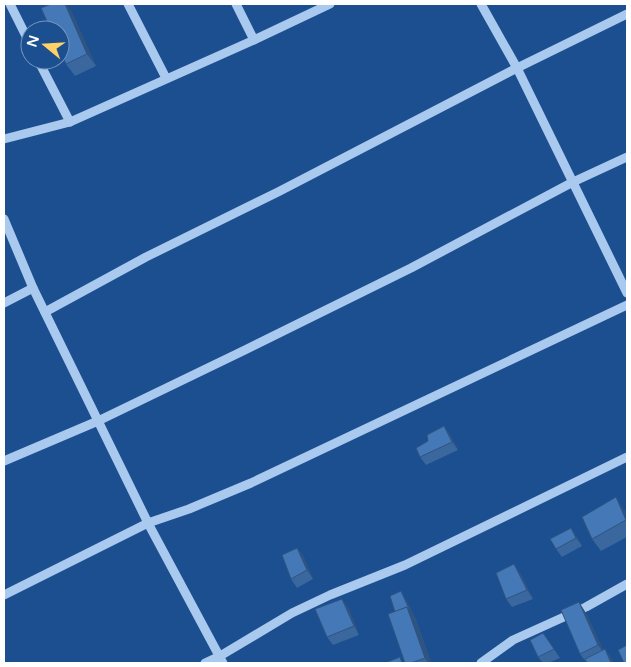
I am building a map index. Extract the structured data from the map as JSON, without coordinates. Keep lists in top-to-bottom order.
{
  "north": "left"
}
